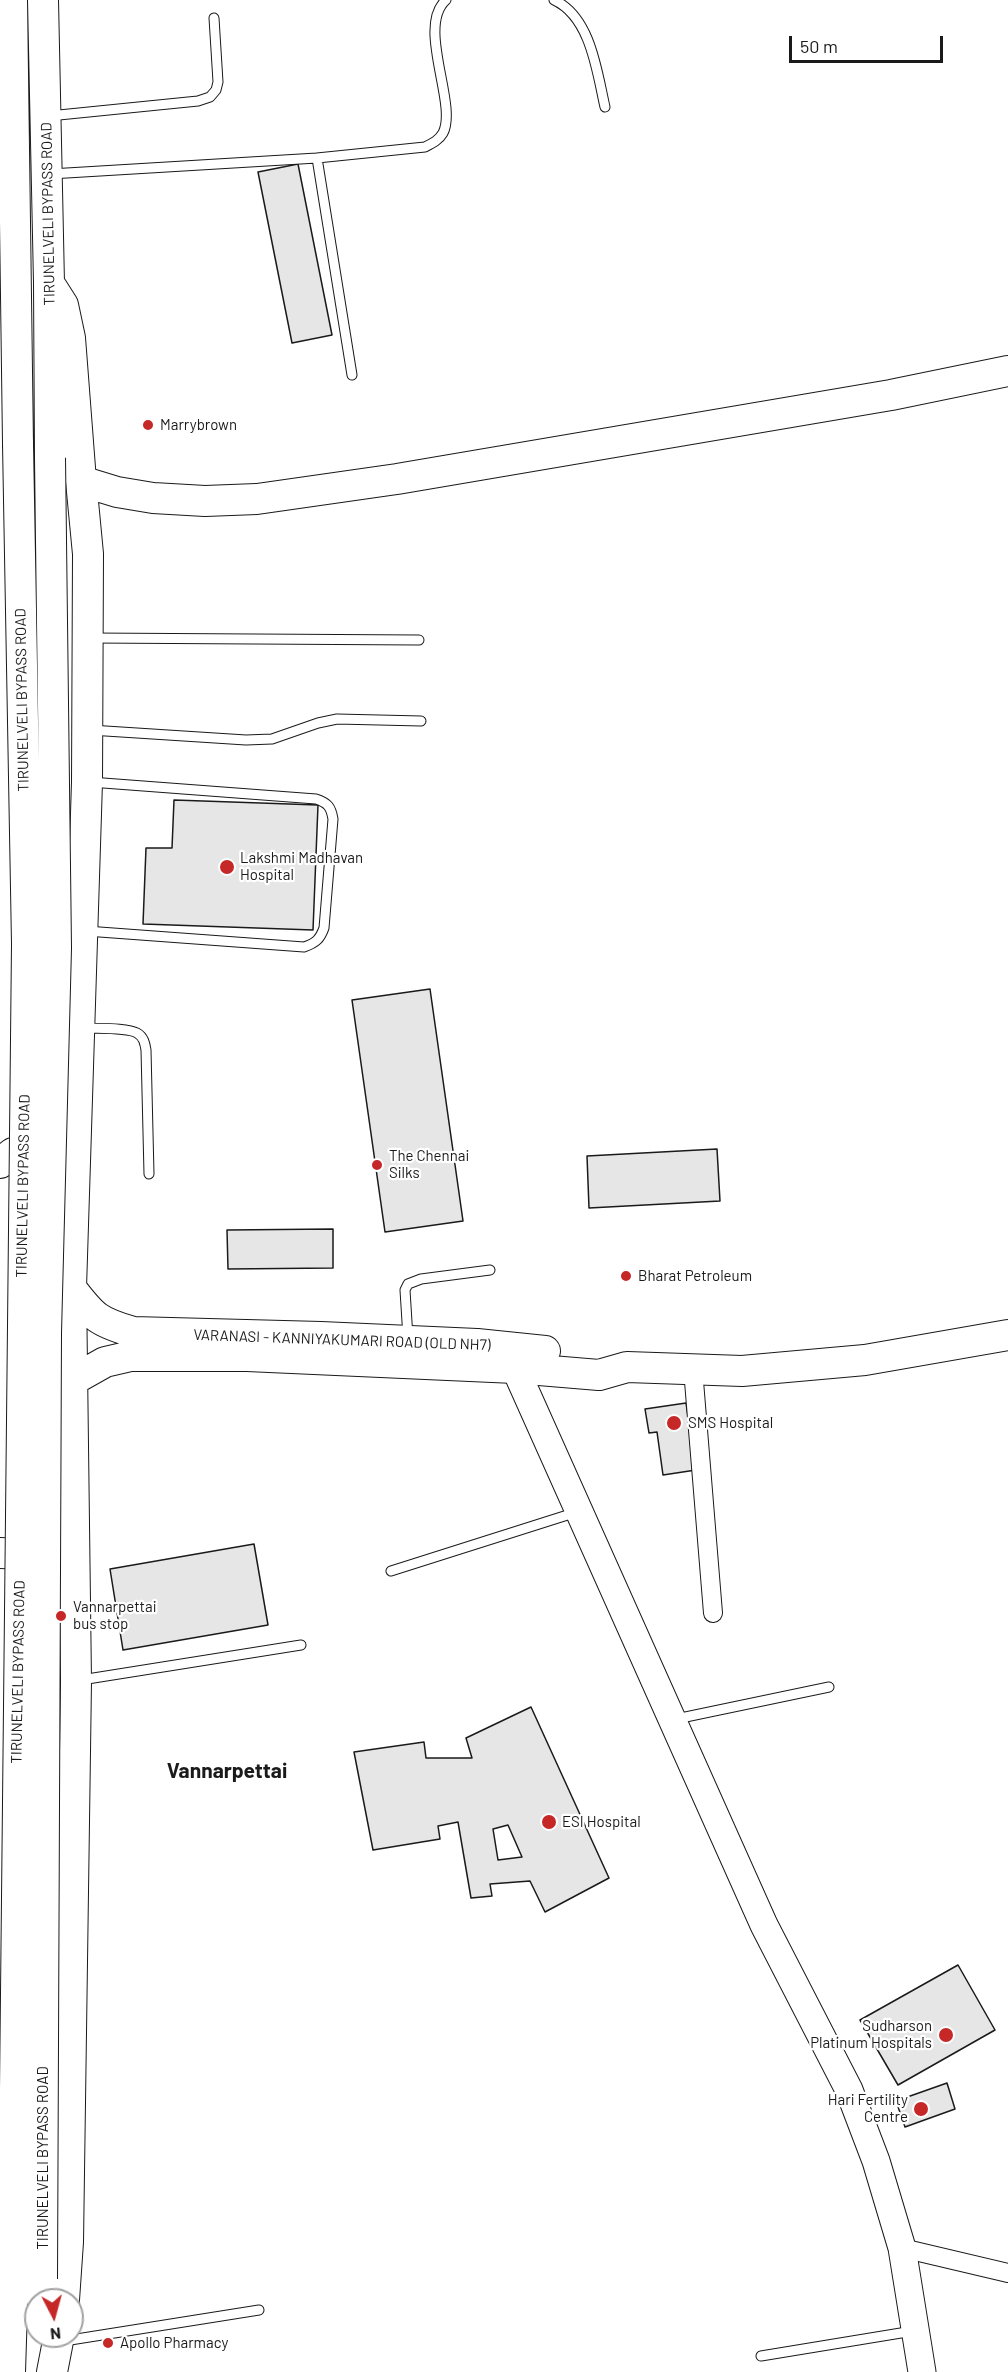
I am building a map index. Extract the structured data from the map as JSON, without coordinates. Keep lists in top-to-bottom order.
{
  "streets": {
    "main road": ["TIRUNELVELI BYPASS ROAD", "VARANASI - KANNIYAKUMARI ROAD (OLD NH7)"]
  },
  "districts": ["Vannarpettai"],
  "places": [
    "Marrybrown",
    "Lakshmi Madhavan Hospital",
    "The Chennai Silks",
    "Bharat Petroleum",
    "SMS Hospital",
    "Vannarpettai bus stop",
    "ESI Hospital",
    "Sudharson Platinum Hospitals",
    "Hari Fertility Centre",
    "Apollo Pharmacy"
  ],
  "scale_bar": "50 m",
  "north": "bottom"
}
